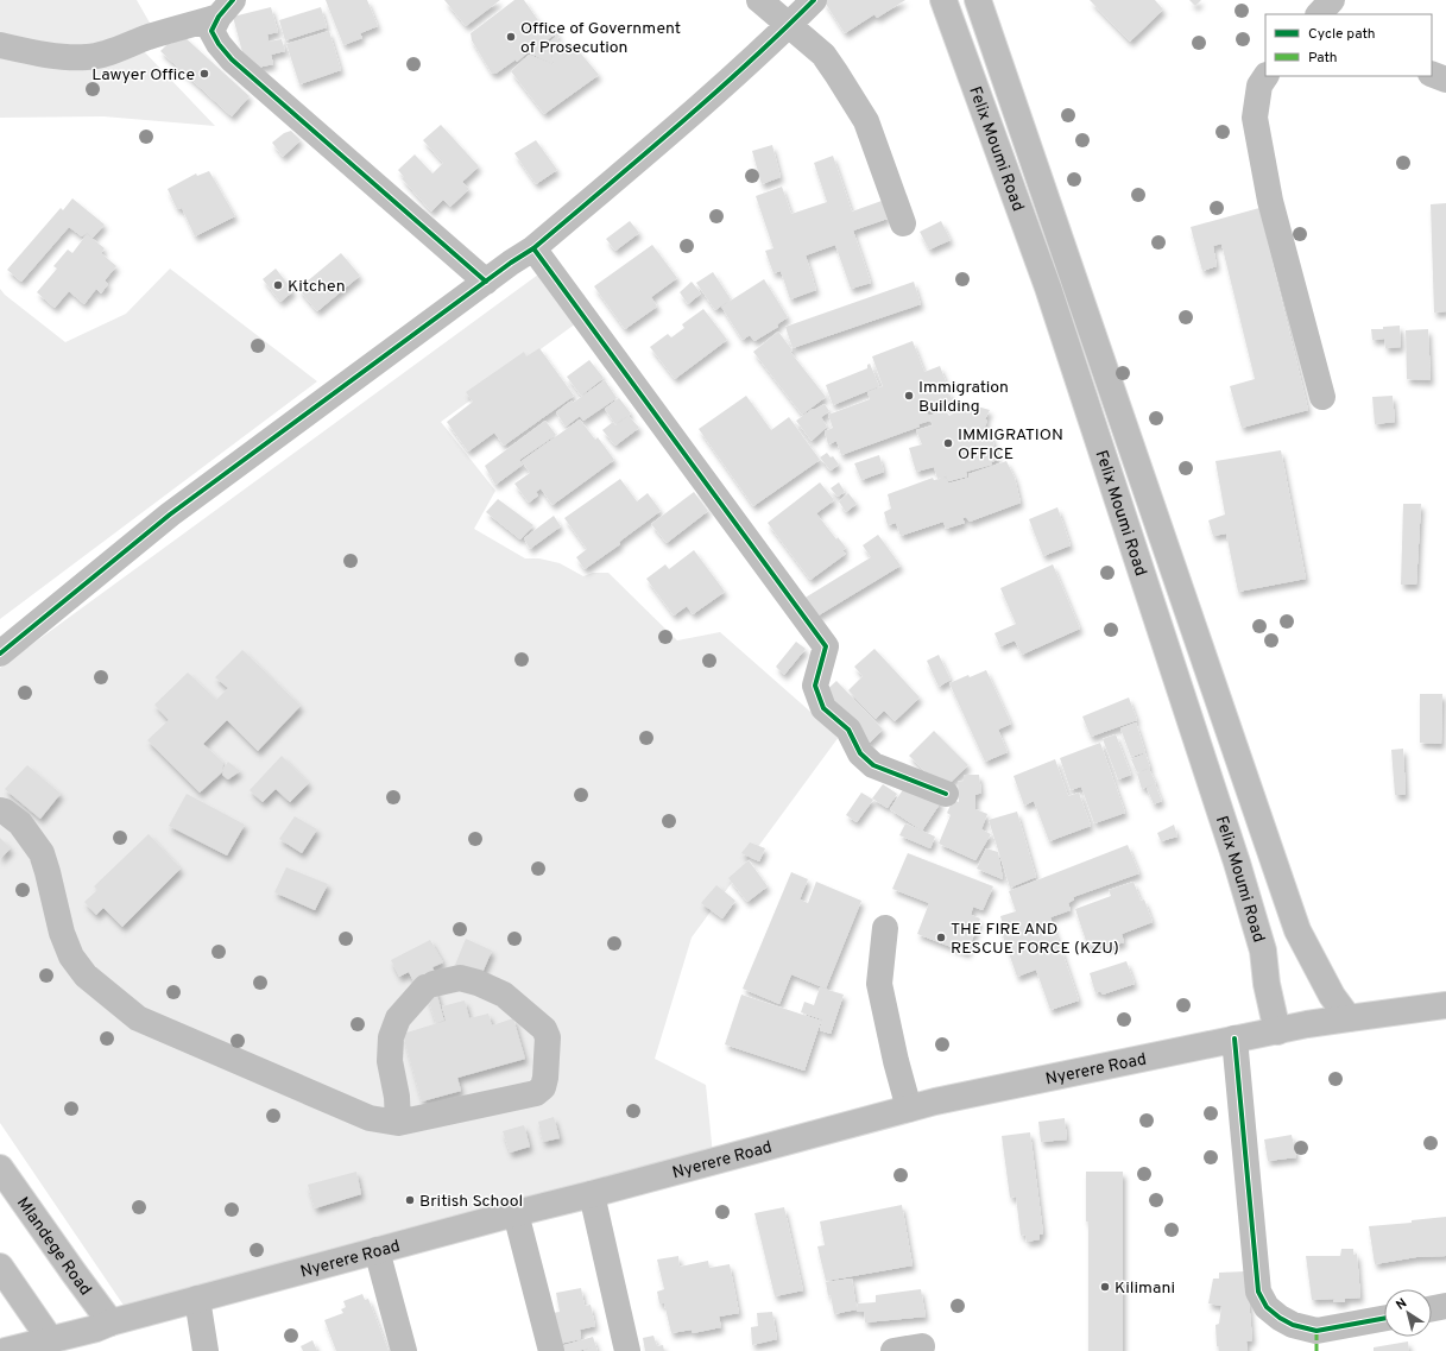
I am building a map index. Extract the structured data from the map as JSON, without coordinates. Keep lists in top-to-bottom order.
{
  "streets": {
    "main road": ["Felix Moumi Road", "Nyerere Road", "Mlandege Road"]
  },
  "crossings": [
    ["Felix Moumi Road", "Nyerere Road"],
    ["Nyerere Road", "Mlandege Road"]
  ],
  "places": [
    "Office of Government of Prosecution",
    "Lawyer Office",
    "Kitchen",
    "Immigration Building",
    "IMMIGRATION OFFICE",
    "THE FIRE AND RESCUE FORCE (KZU)",
    "British School",
    "Kilimani"
  ],
  "legend": ["Cycle path", "Path"],
  "north": "top left"
}
